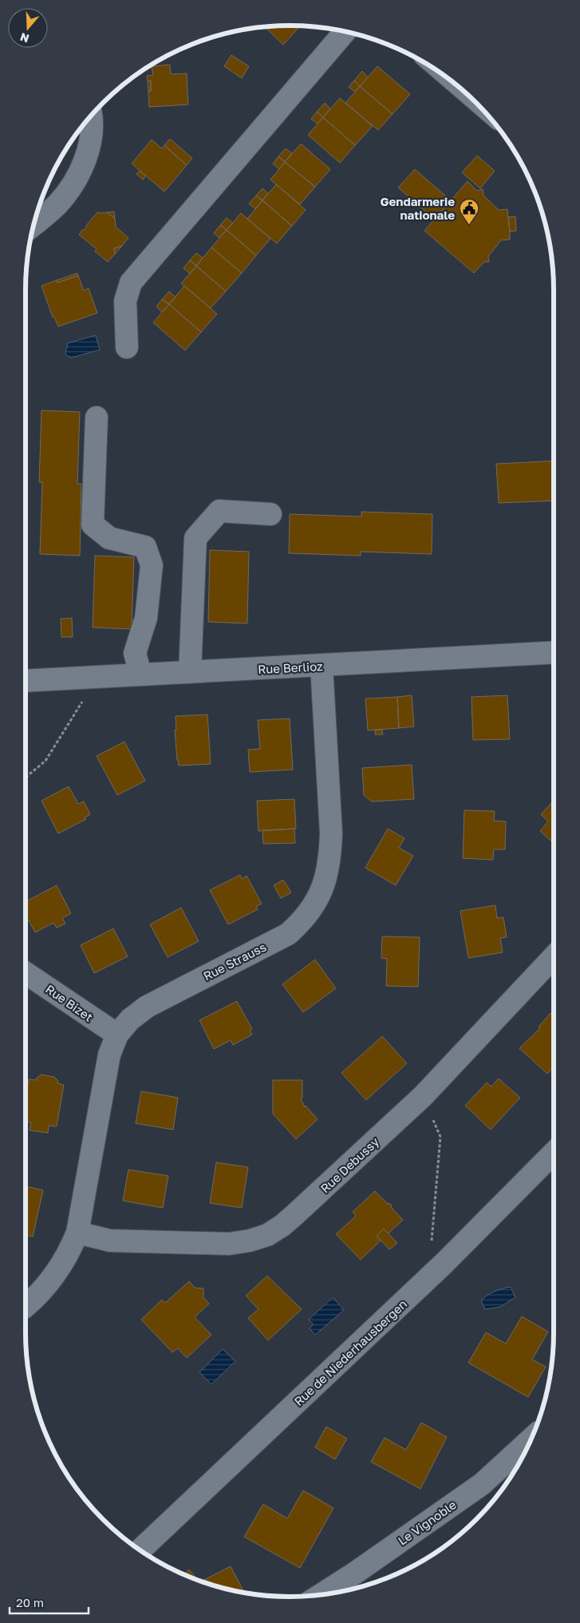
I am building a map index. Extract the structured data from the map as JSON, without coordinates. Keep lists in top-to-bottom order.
{
  "streets": {
    "street": [
      "Rue Berlioz",
      "Rue Strauss",
      "Rue Bizet",
      "Rue Debussy",
      "Rue de Niederhausbergen",
      "Le Vignoble"
    ]
  },
  "crossings": [
    ["Rue Berlioz", "Rue Strauss"],
    ["Rue Strauss", "Rue Bizet"],
    ["Rue Strauss", "Rue Debussy"]
  ],
  "places": {
    "public building": ["Gendarmerie nationale"]
  },
  "scale_bar": "20 m",
  "north": "bottom"
}
